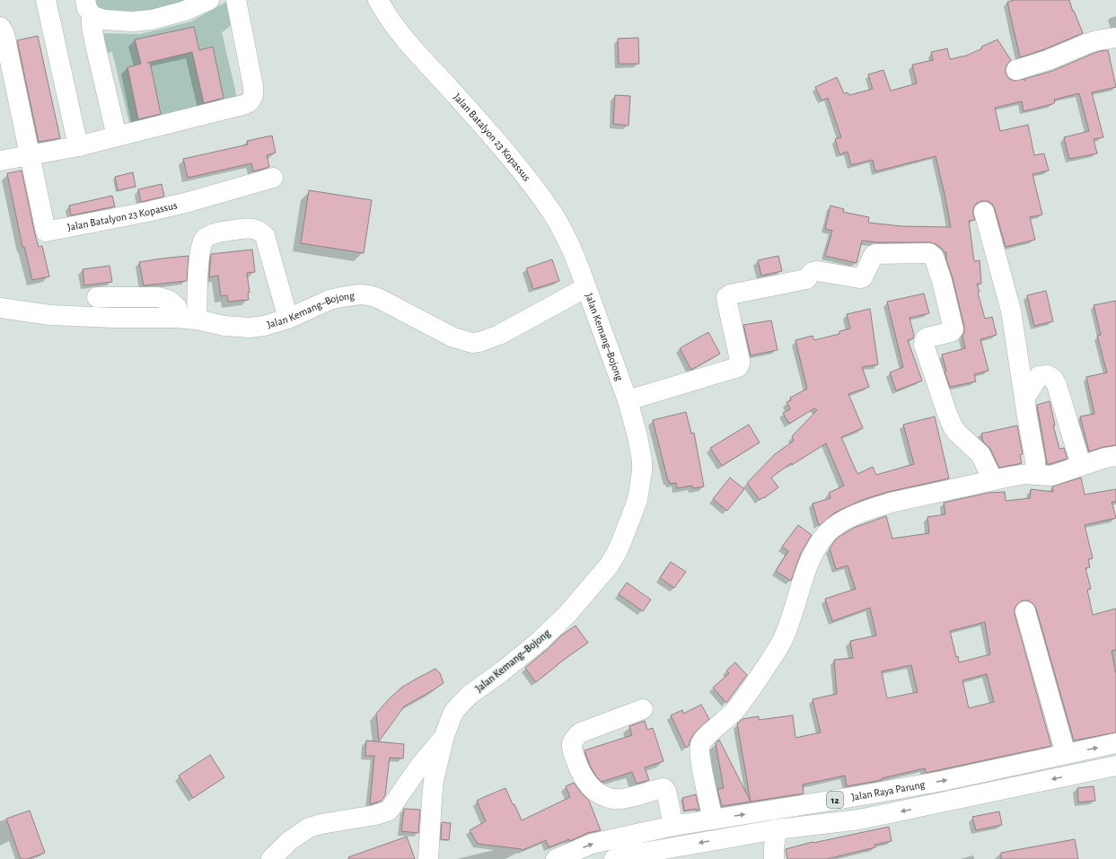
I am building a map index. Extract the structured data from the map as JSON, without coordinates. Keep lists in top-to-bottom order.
{
  "streets": {
    "main road": [
      "Jalan Batalyon 23 Kopassus",
      "Jalan Kemang–Bojong",
      "Jalan Raya Parung",
      "12"
    ]
  },
  "crossings": [
    ["Jalan Batalyon 23 Kopassus", "Jalan Kemang–Bojong"]
  ]
}
